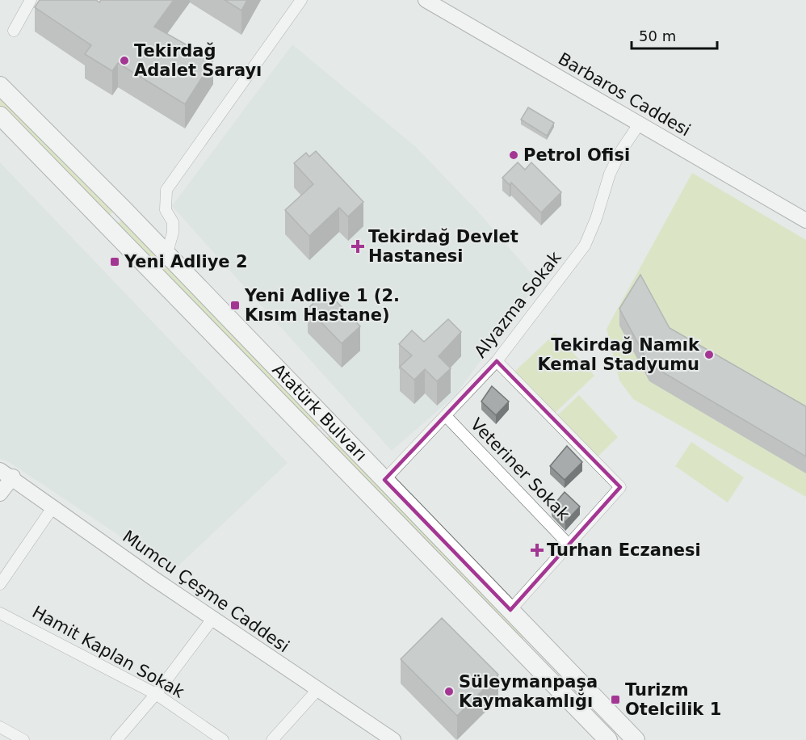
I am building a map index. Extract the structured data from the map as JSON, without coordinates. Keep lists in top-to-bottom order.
{
  "streets": {
    "main road": ["Atatürk Bulvarı"],
    "street": [
      "Barbaros Caddesi",
      "Alyazma Sokak",
      "Veteriner Sokak",
      "Mumcu Çeşme Caddesi",
      "Hamit Kaplan Sokak"
    ]
  },
  "crossings": [
    ["Barbaros Caddesi", "Alyazma Sokak"],
    ["Alyazma Sokak", "Atatürk Bulvarı"],
    ["Alyazma Sokak", "Veteriner Sokak"]
  ],
  "places": {
    "other": [
      "Tekirdağ Adalet Sarayı",
      "Petrol Ofisi",
      "Tekirdağ Namık Kemal Stadyumu",
      "Süleymanpaşa Kaymakamlığı"
    ],
    "health": ["Tekirdağ Devlet Hastanesi", "Turhan Eczanesi"],
    "transit": ["Yeni Adliye 2", "Yeni Adliye 1 (2. Kısım Hastane)", "Turizm Otelcilik 1"]
  },
  "scale_bar": "50 m"
}
